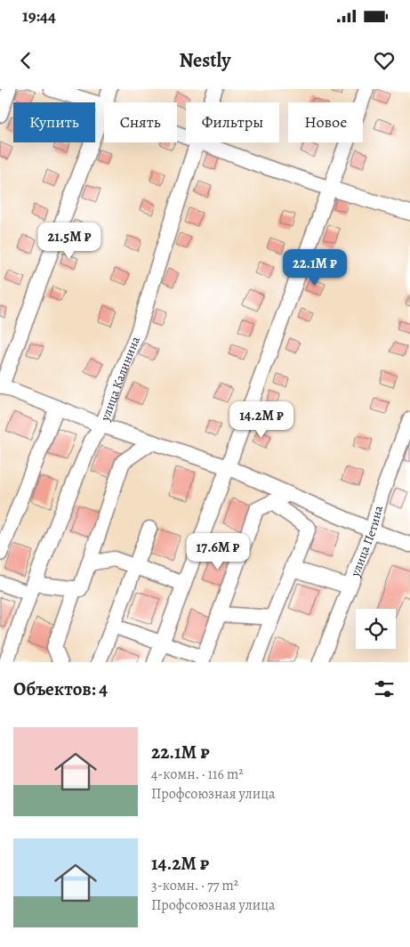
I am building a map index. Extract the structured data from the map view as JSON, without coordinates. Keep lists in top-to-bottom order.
{
  "streets": {
    "street": ["улица Калинина", "улица Петина"]
  },
  "page": {
    "status": "19:44",
    "header": "Nestly",
    "chip": [
      "Купить",
      "Снять",
      "Фильтры",
      "Новое"
    ],
    "price": [
      "21.5M ₽",
      "22.1M ₽",
      "14.2M ₽",
      "17.6M ₽"
    ],
    "heading": "Объектов: 4",
    "list": [
      {
        "name": "22.1M ₽",
        "note": "4-комн. · 116 m² · Профсоюзная улица"
      },
      {
        "name": "14.2M ₽",
        "note": "3-комн. · 77 m² · Профсоюзная улица"
      }
    ]
  }
}
